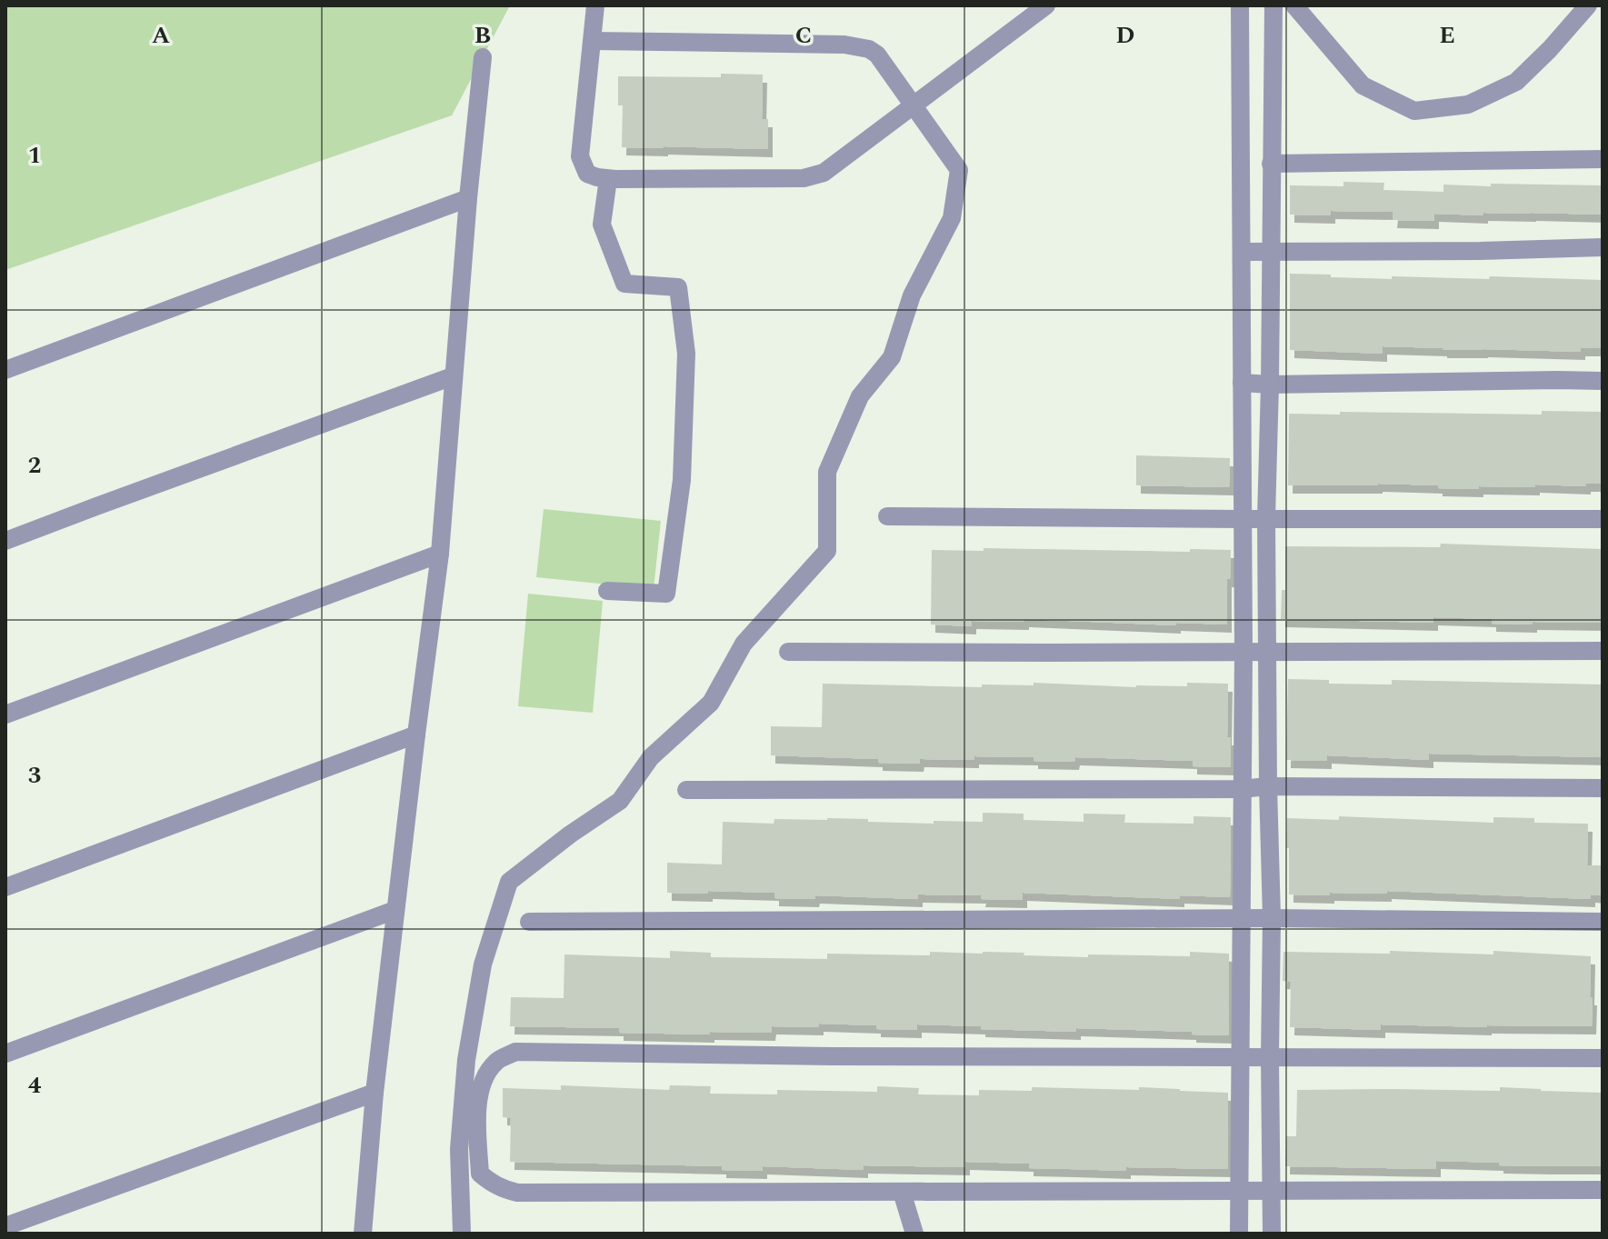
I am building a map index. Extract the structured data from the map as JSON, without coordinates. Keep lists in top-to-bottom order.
{
  "grid": {
    "columns": [
      "A",
      "B",
      "C",
      "D",
      "E"
    ],
    "rows": [
      "1",
      "2",
      "3",
      "4"
    ]
  }
}
